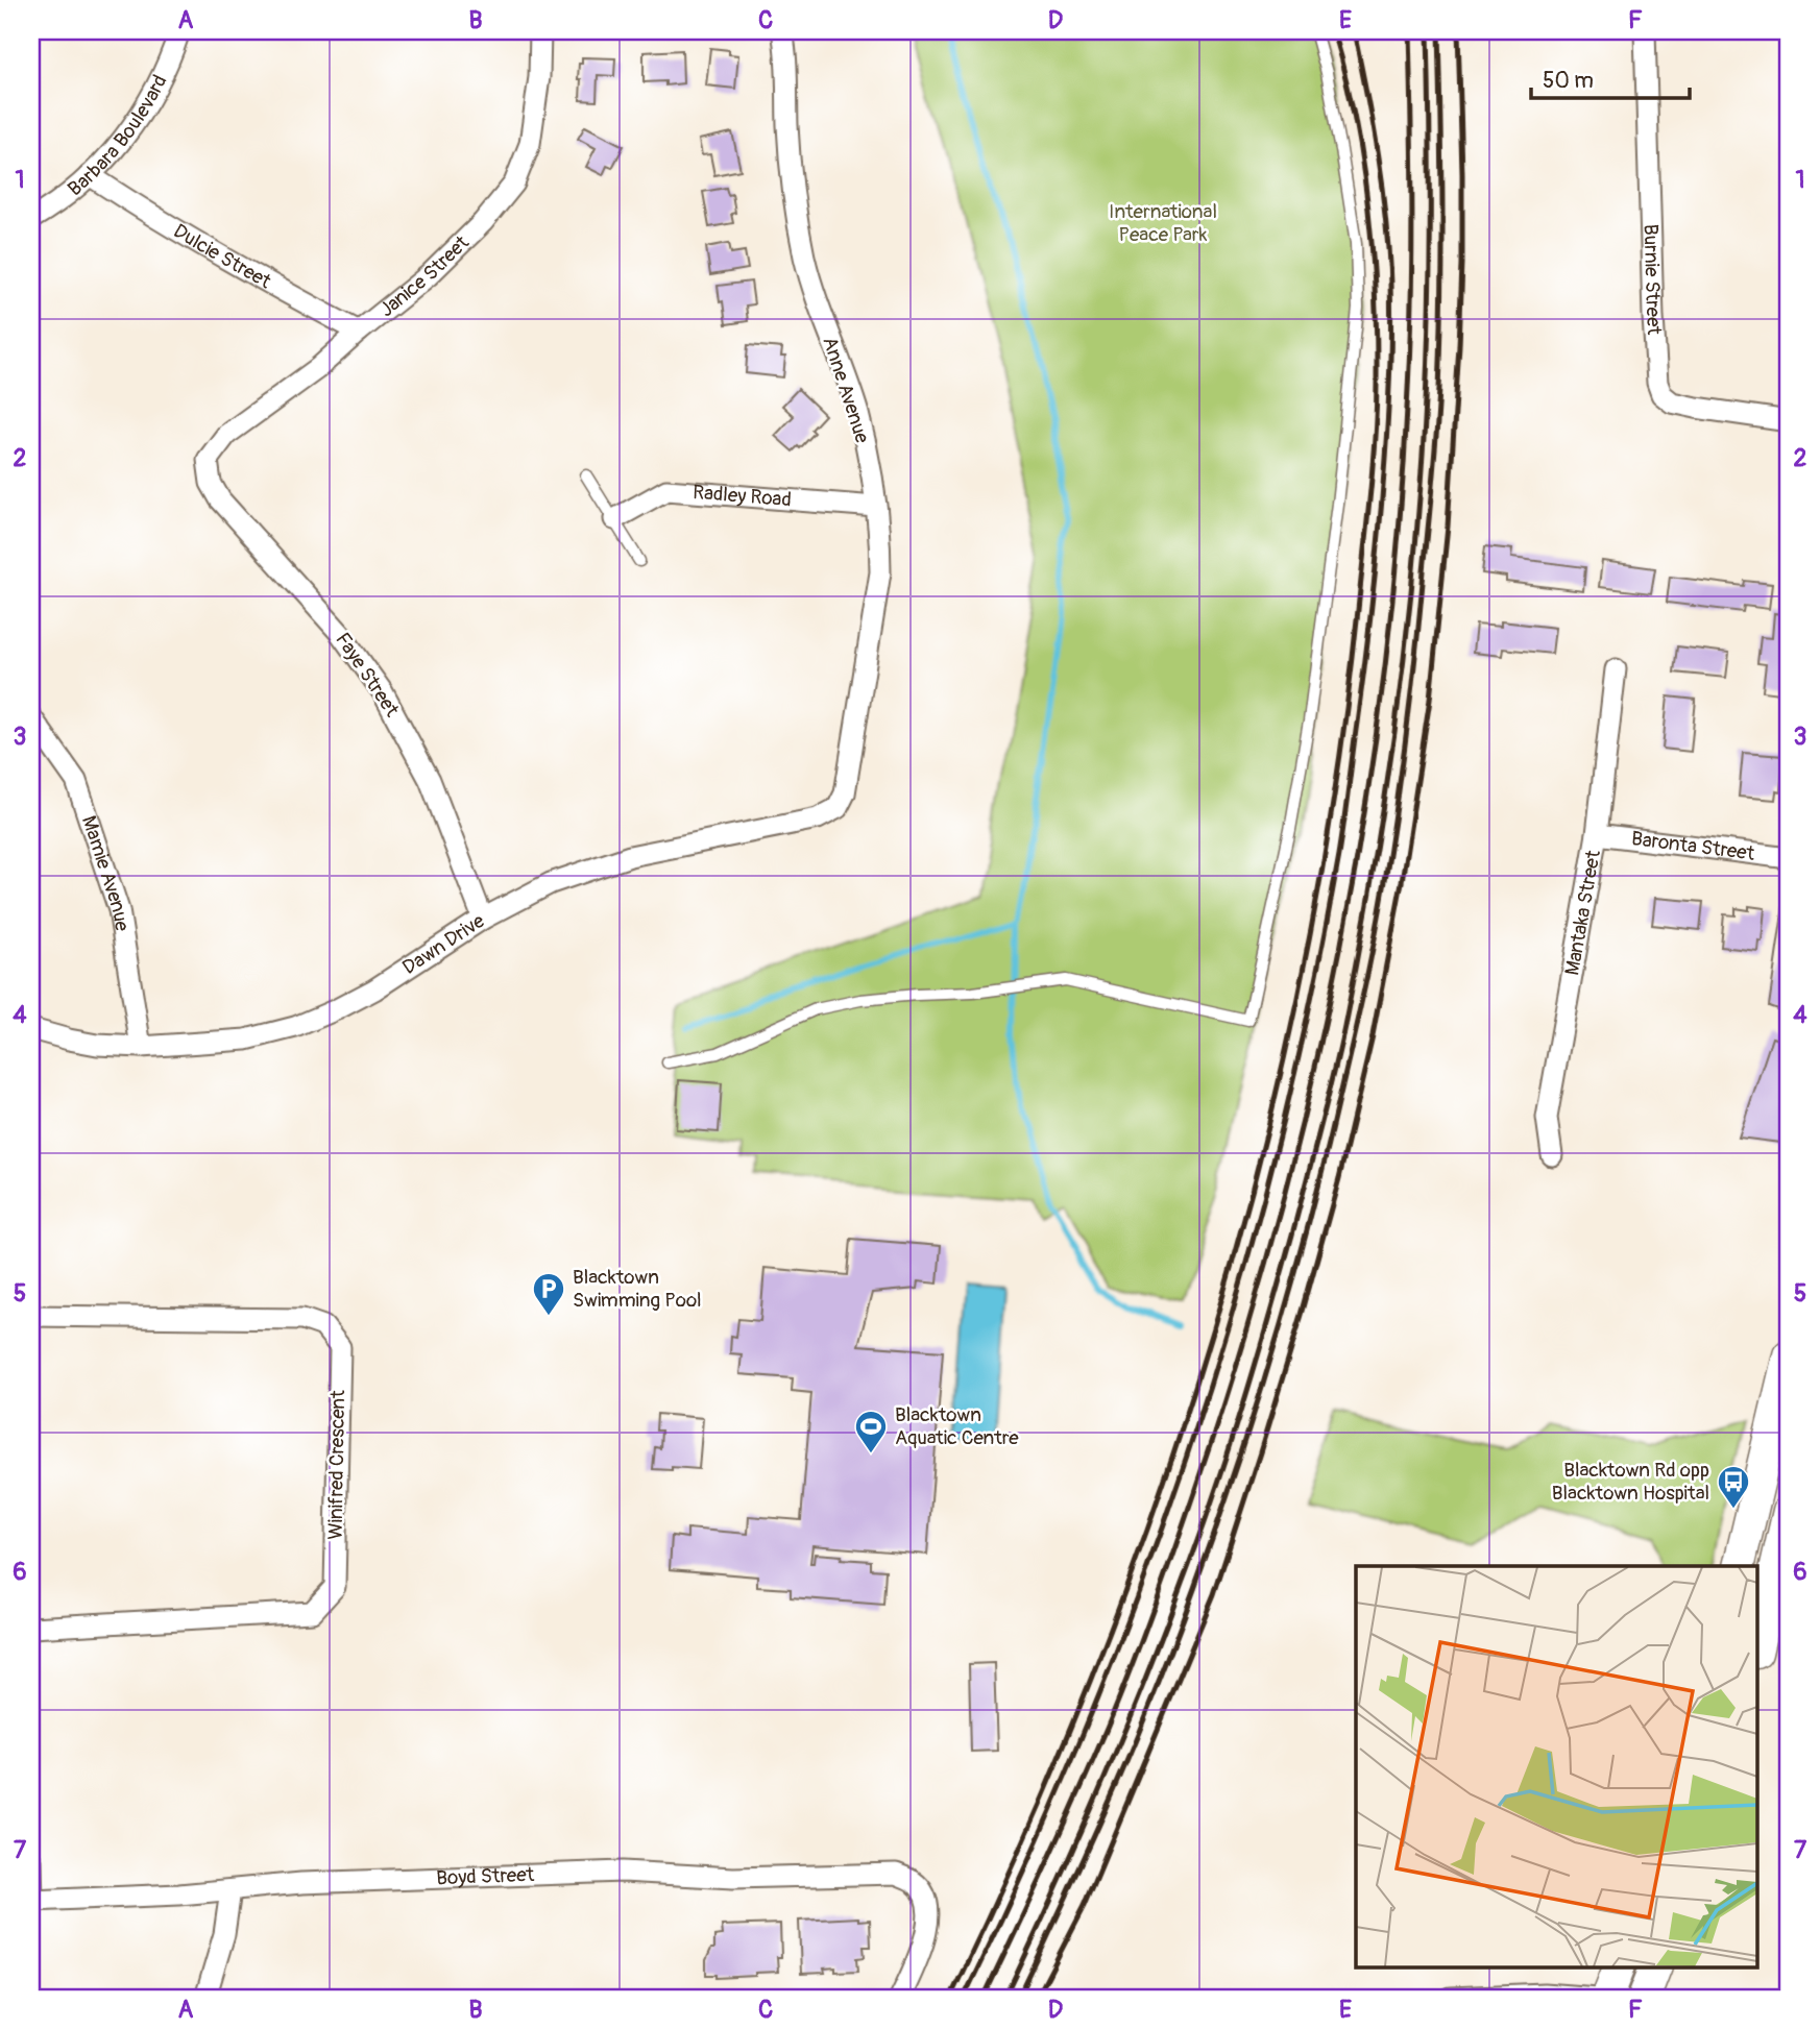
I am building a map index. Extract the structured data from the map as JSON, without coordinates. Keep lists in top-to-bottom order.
{
  "streets": {
    "street": [
      "Barbara Boulevard",
      "Dulcie Street",
      "Janice Street",
      "Burnie Street",
      "Anne Avenue",
      "Radley Road",
      "Faye Street",
      "Baronta Street",
      "Mamie Avenue",
      "Mantaka Street",
      "Dawn Drive",
      "Winifred Crescent",
      "Boyd Street"
    ]
  },
  "crossings": [
    ["Barbara Boulevard", "Dulcie Street"],
    ["Dulcie Street", "Janice Street"],
    ["Janice Street", "Faye Street"],
    ["Anne Avenue", "Radley Road"],
    ["Anne Avenue", "Dawn Drive"],
    ["Faye Street", "Dawn Drive"],
    ["Baronta Street", "Mantaka Street"],
    ["Mamie Avenue", "Dawn Drive"]
  ],
  "parks": ["International Peace Park"],
  "places": {
    "parking": ["Blacktown Swimming Pool"],
    "sports": ["Blacktown Aquatic Centre"],
    "bus stop": ["Blacktown Rd opp Blacktown Hospital"]
  },
  "scale_bar": "50 m",
  "grid": {
    "columns": [
      "A",
      "B",
      "C",
      "D",
      "E",
      "F"
    ],
    "rows": [
      "1",
      "2",
      "3",
      "4",
      "5",
      "6",
      "7"
    ]
  }
}
